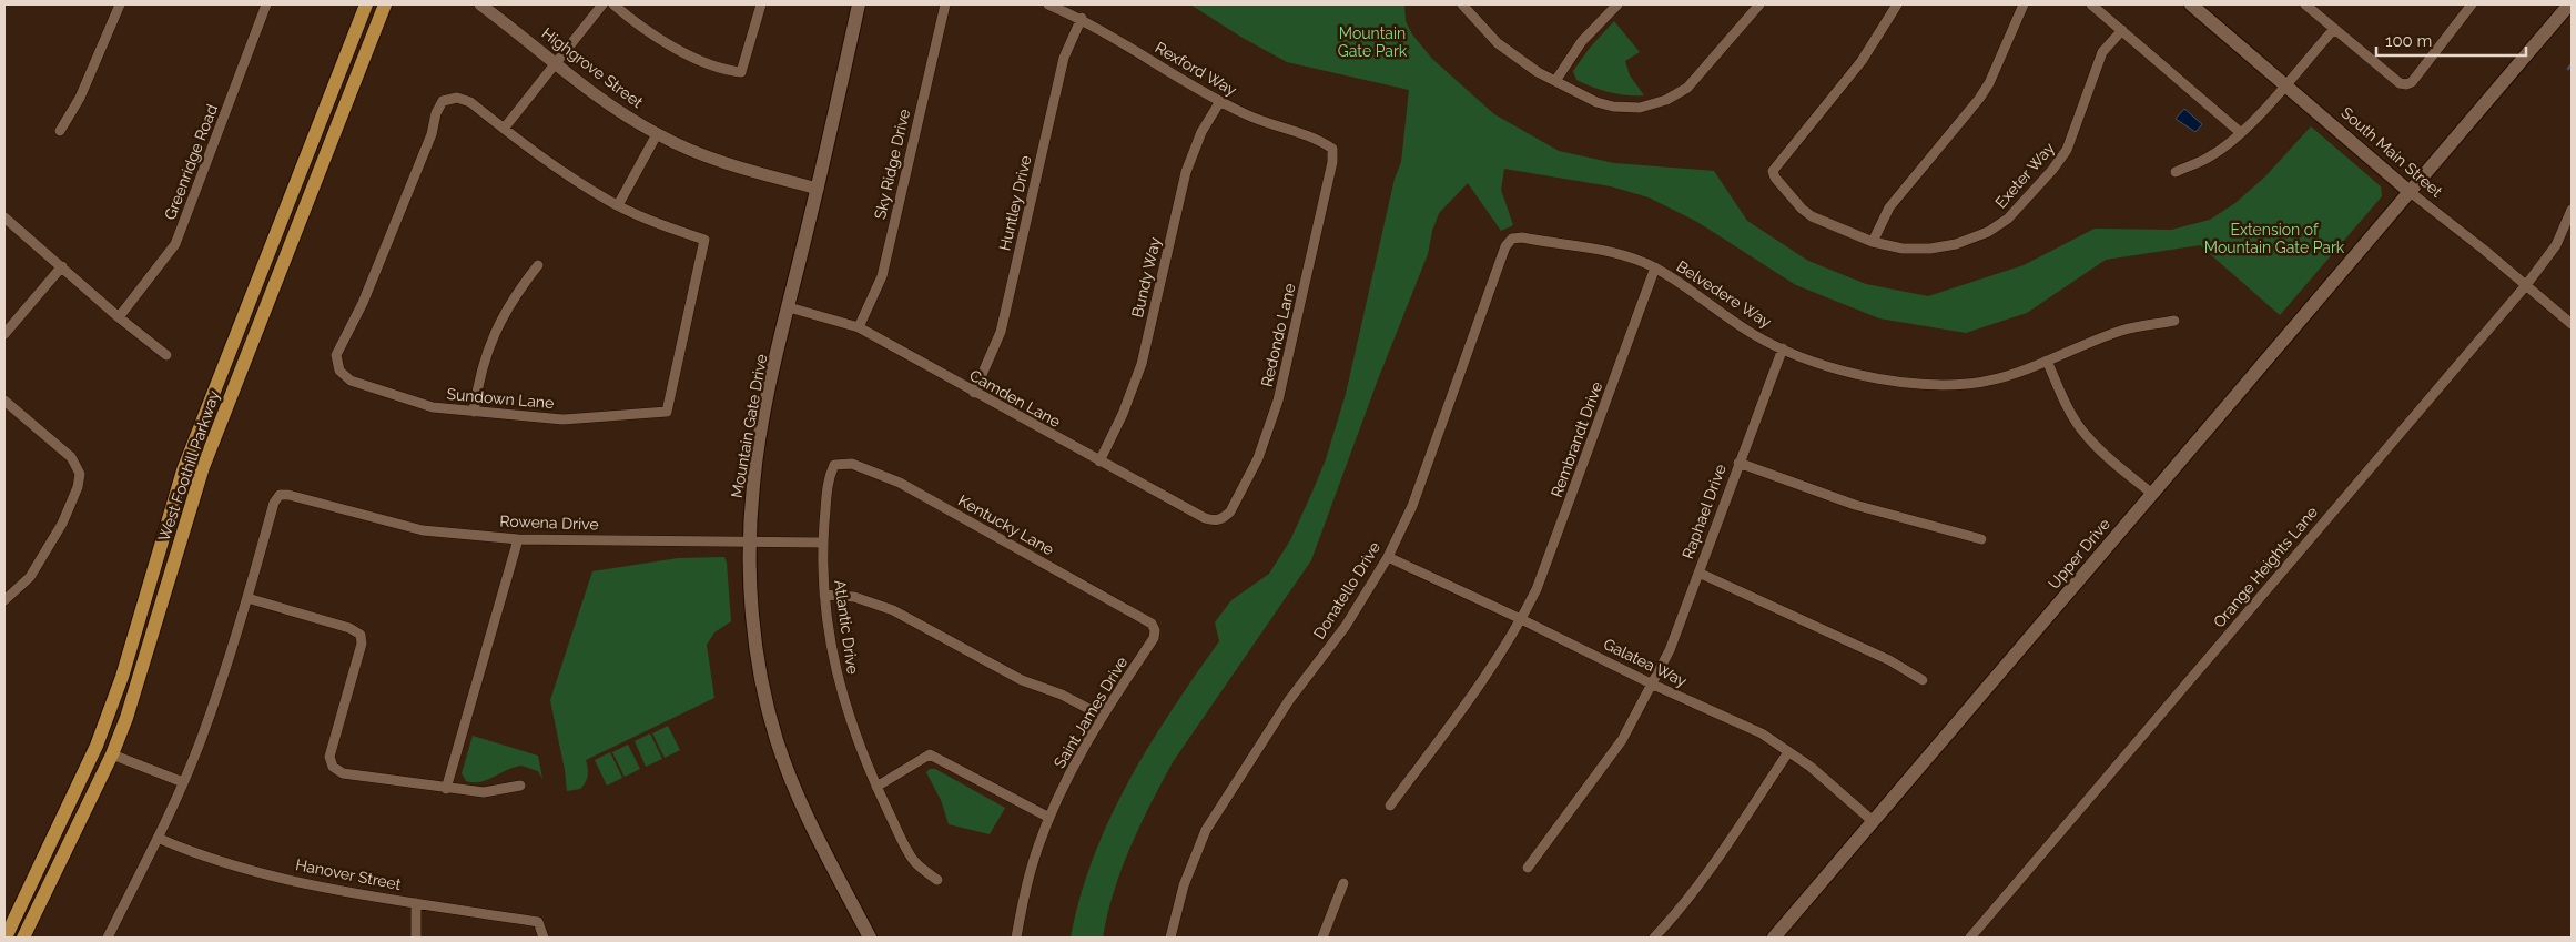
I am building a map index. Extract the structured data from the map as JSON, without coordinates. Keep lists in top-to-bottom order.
{
  "streets": {
    "main road": [
      "South Main Street",
      "Mountain Gate Drive",
      "West Foothill Parkway",
      "Upper Drive"
    ],
    "street": [
      "Highgrove Street",
      "Rexford Way",
      "Greenridge Road",
      "Sky Ridge Drive",
      "Exeter Way",
      "Huntley Drive",
      "Bundy Way",
      "Belvedere Way",
      "Redondo Lane",
      "Sundown Lane",
      "Camden Lane",
      "Rembrandt Drive",
      "Raphael Drive",
      "Rowena Drive",
      "Kentucky Lane",
      "Orange Heights Lane",
      "Donatello Drive",
      "Atlantic Drive",
      "Galatea Way",
      "Saint James Drive",
      "Hanover Street"
    ]
  },
  "crossings": [
    ["Highgrove Street", "Mountain Gate Drive"],
    ["Rexford Way", "Huntley Drive"],
    ["Rexford Way", "Bundy Way"],
    ["Rexford Way", "Redondo Lane"],
    ["South Main Street", "Upper Drive"],
    ["South Main Street", "Orange Heights Lane"],
    ["Sky Ridge Drive", "Camden Lane"],
    ["Huntley Drive", "Camden Lane"],
    ["Bundy Way", "Camden Lane"],
    ["Belvedere Way", "Rembrandt Drive"],
    ["Belvedere Way", "Raphael Drive"],
    ["Belvedere Way", "Donatello Drive"],
    ["Redondo Lane", "Camden Lane"],
    ["Camden Lane", "Mountain Gate Drive"],
    ["Mountain Gate Drive", "Rowena Drive"],
    ["Rembrandt Drive", "Galatea Way"],
    ["Raphael Drive", "Galatea Way"],
    ["Rowena Drive", "Atlantic Drive"],
    ["Kentucky Lane", "Atlantic Drive"],
    ["Kentucky Lane", "Saint James Drive"],
    ["Upper Drive", "Galatea Way"],
    ["Donatello Drive", "Galatea Way"]
  ],
  "parks": ["Mountain Gate Park", "Extension of Mountain Gate Park"],
  "scale_bar": "100 m"
}
